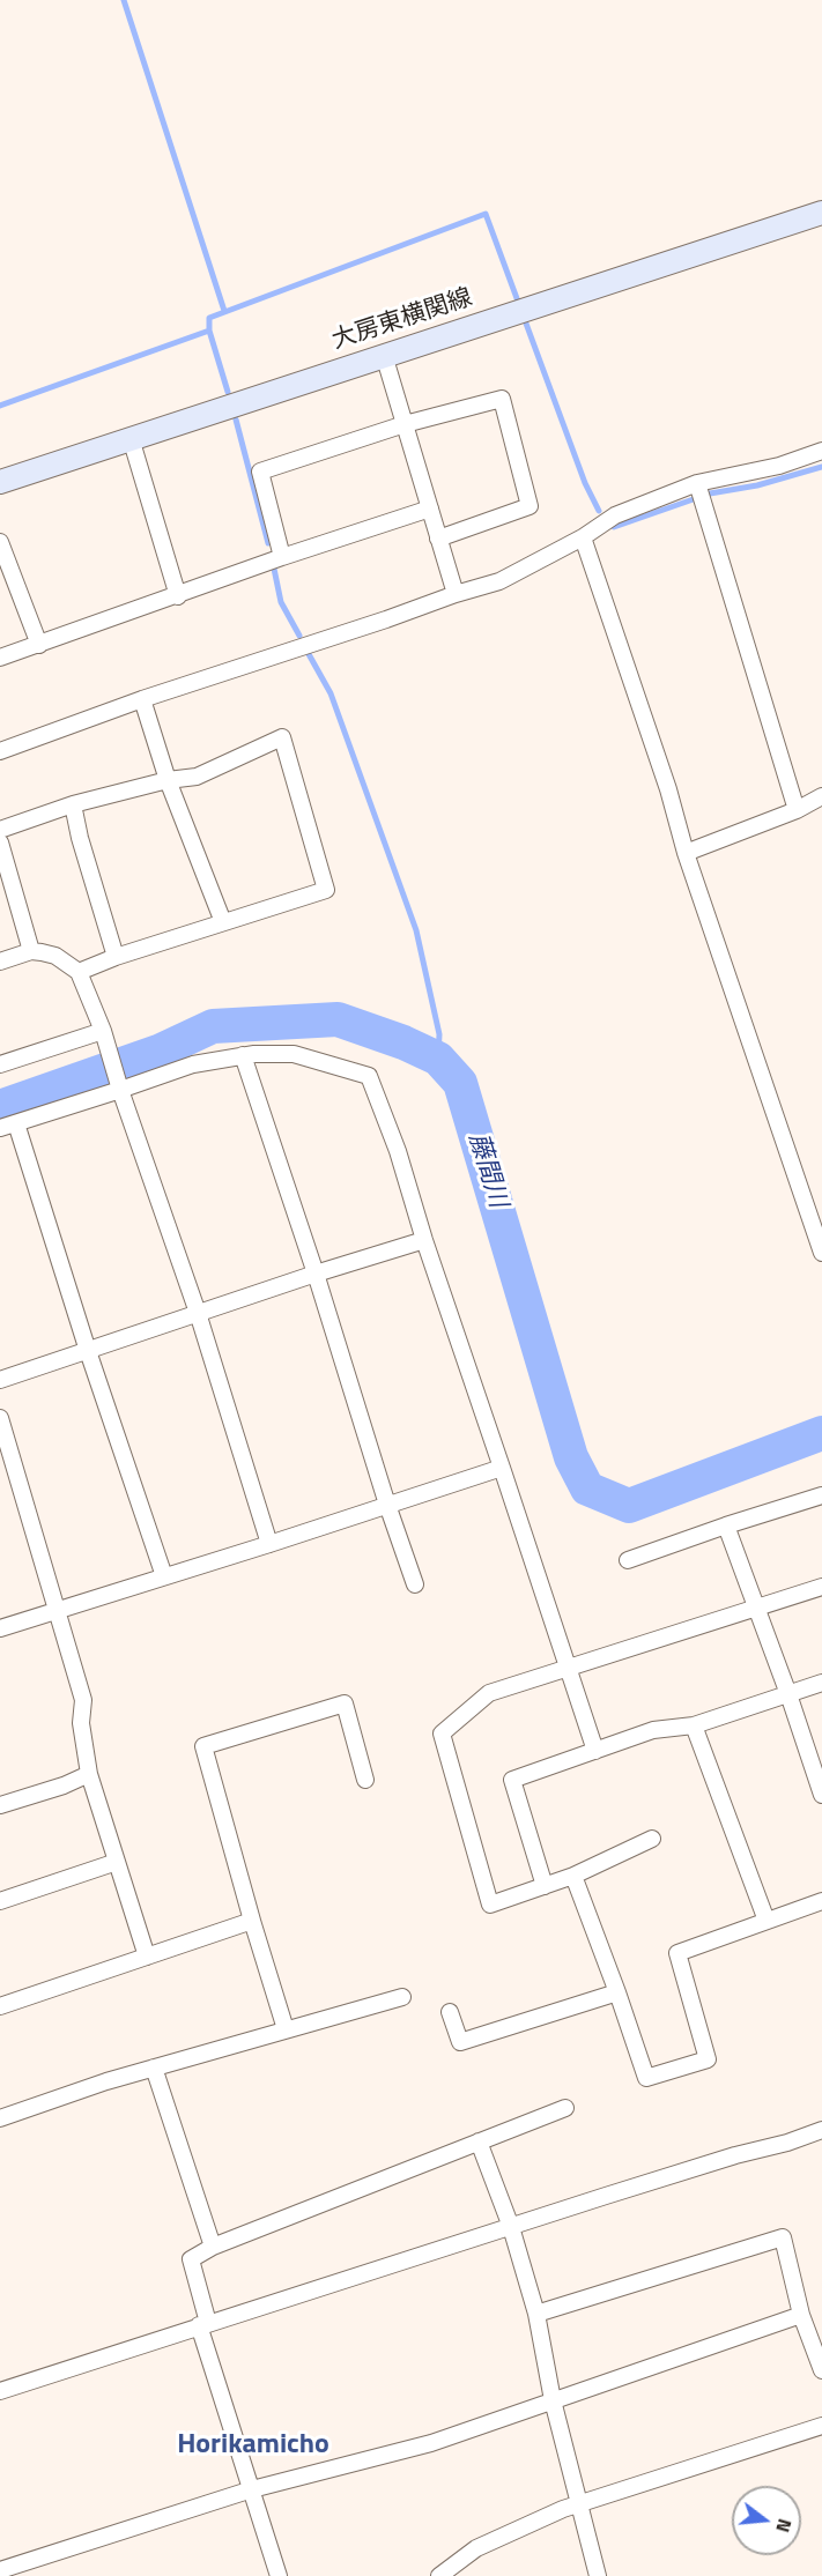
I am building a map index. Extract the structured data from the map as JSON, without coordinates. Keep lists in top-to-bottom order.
{
  "streets": {
    "main road": ["大房東横関線"]
  },
  "districts": ["Horikamicho"],
  "water": ["藤間川"],
  "north": "right"
}
